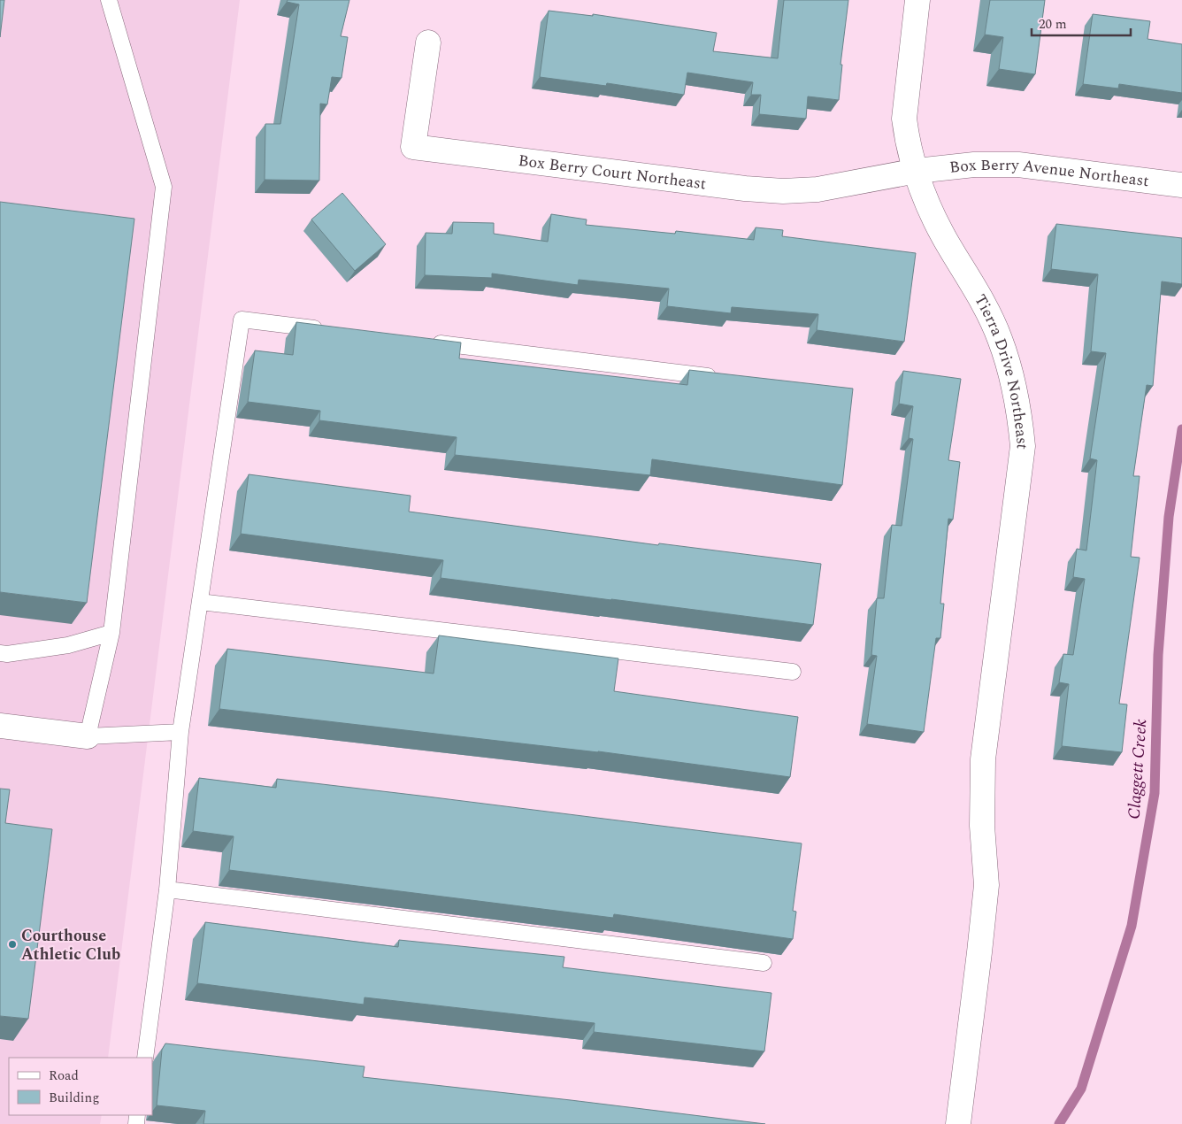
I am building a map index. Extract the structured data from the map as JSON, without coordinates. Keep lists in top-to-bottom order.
{
  "streets": {
    "street": ["Box Berry Court Northeast", "Box Berry Avenue Northeast", "Tierra Drive Northeast"]
  },
  "crossings": [
    ["Box Berry Court Northeast", "Box Berry Avenue Northeast"],
    ["Box Berry Court Northeast", "Tierra Drive Northeast"],
    ["Box Berry Avenue Northeast", "Tierra Drive Northeast"]
  ],
  "water": ["Claggett Creek"],
  "places": ["Courthouse Athletic Club"],
  "legend": ["Road", "Building"],
  "scale_bar": "20 m"
}
